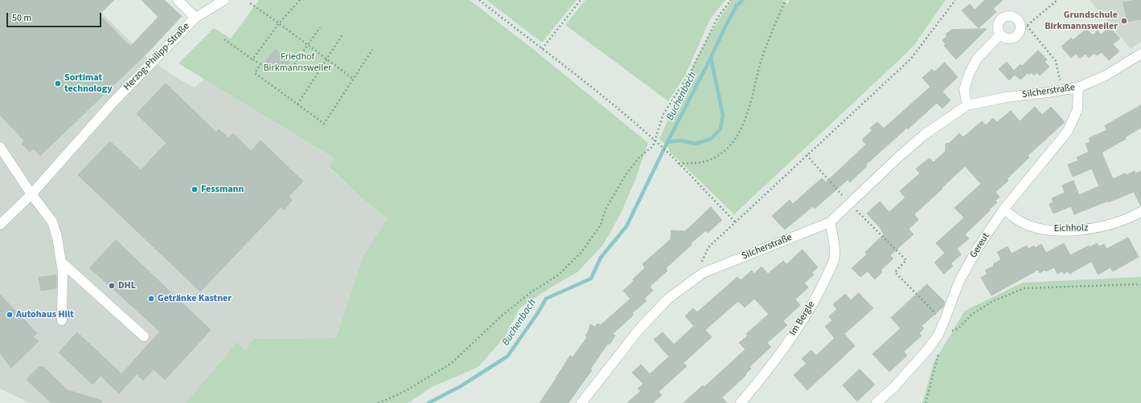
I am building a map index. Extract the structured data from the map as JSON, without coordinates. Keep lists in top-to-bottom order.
{
  "streets": {
    "street": [
      "Herzog-Philipp-Straße",
      "Silcherstraße",
      "Eichholz",
      "Gereut",
      "Im Bergle"
    ]
  },
  "crossings": [
    ["Silcherstraße", "Gereut"],
    ["Silcherstraße", "Im Bergle"],
    ["Eichholz", "Gereut"]
  ],
  "water": ["Buchenbach"],
  "parks": ["Friedhof Birkmannsweiler"],
  "places": [
    "Grundschule Birkmannsweiler",
    "Sortimat technology",
    "Fessmann",
    "DHL",
    "Getränke Kastner",
    "Autohaus Hilt"
  ],
  "scale_bar": "50 m"
}
